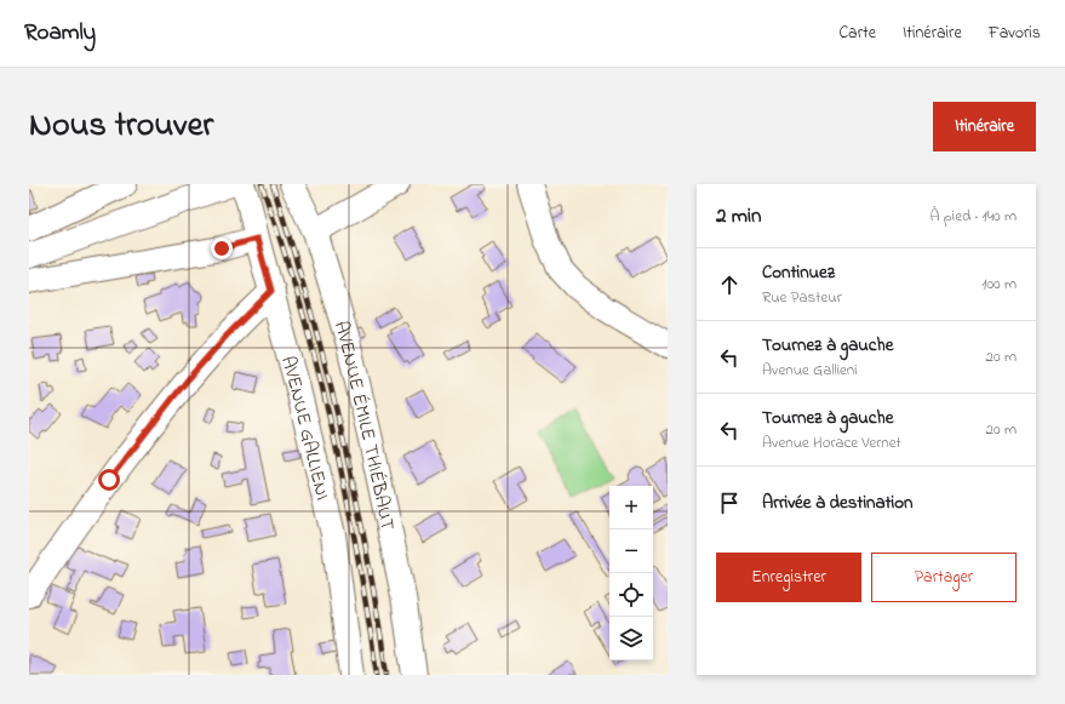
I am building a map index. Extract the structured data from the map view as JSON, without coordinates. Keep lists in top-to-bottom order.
{
  "streets": {
    "street": ["AVENUE ÉMILE THIÉBAUT", "AVENUE GALLIENI"]
  },
  "page": {
    "header": "Roamly",
    "nav": ["Carte", "Itinéraire", "Favoris"],
    "title": "Nous trouver",
    "buttons": [
      "Itinéraire",
      ["Enregistrer", "Partager"]
    ],
    "heading": ["2 min", "À pied · 140 m"],
    "list": [
      ["Continuez", "Rue Pasteur", "100 m"],
      ["Tournez à gauche", "Avenue Gallieni", "20 m"],
      ["Tournez à gauche", "Avenue Horace Vernet", "20 m"],
      "Arrivée à destination"
    ],
    "map_buttons": ["+", "−"]
  }
}
